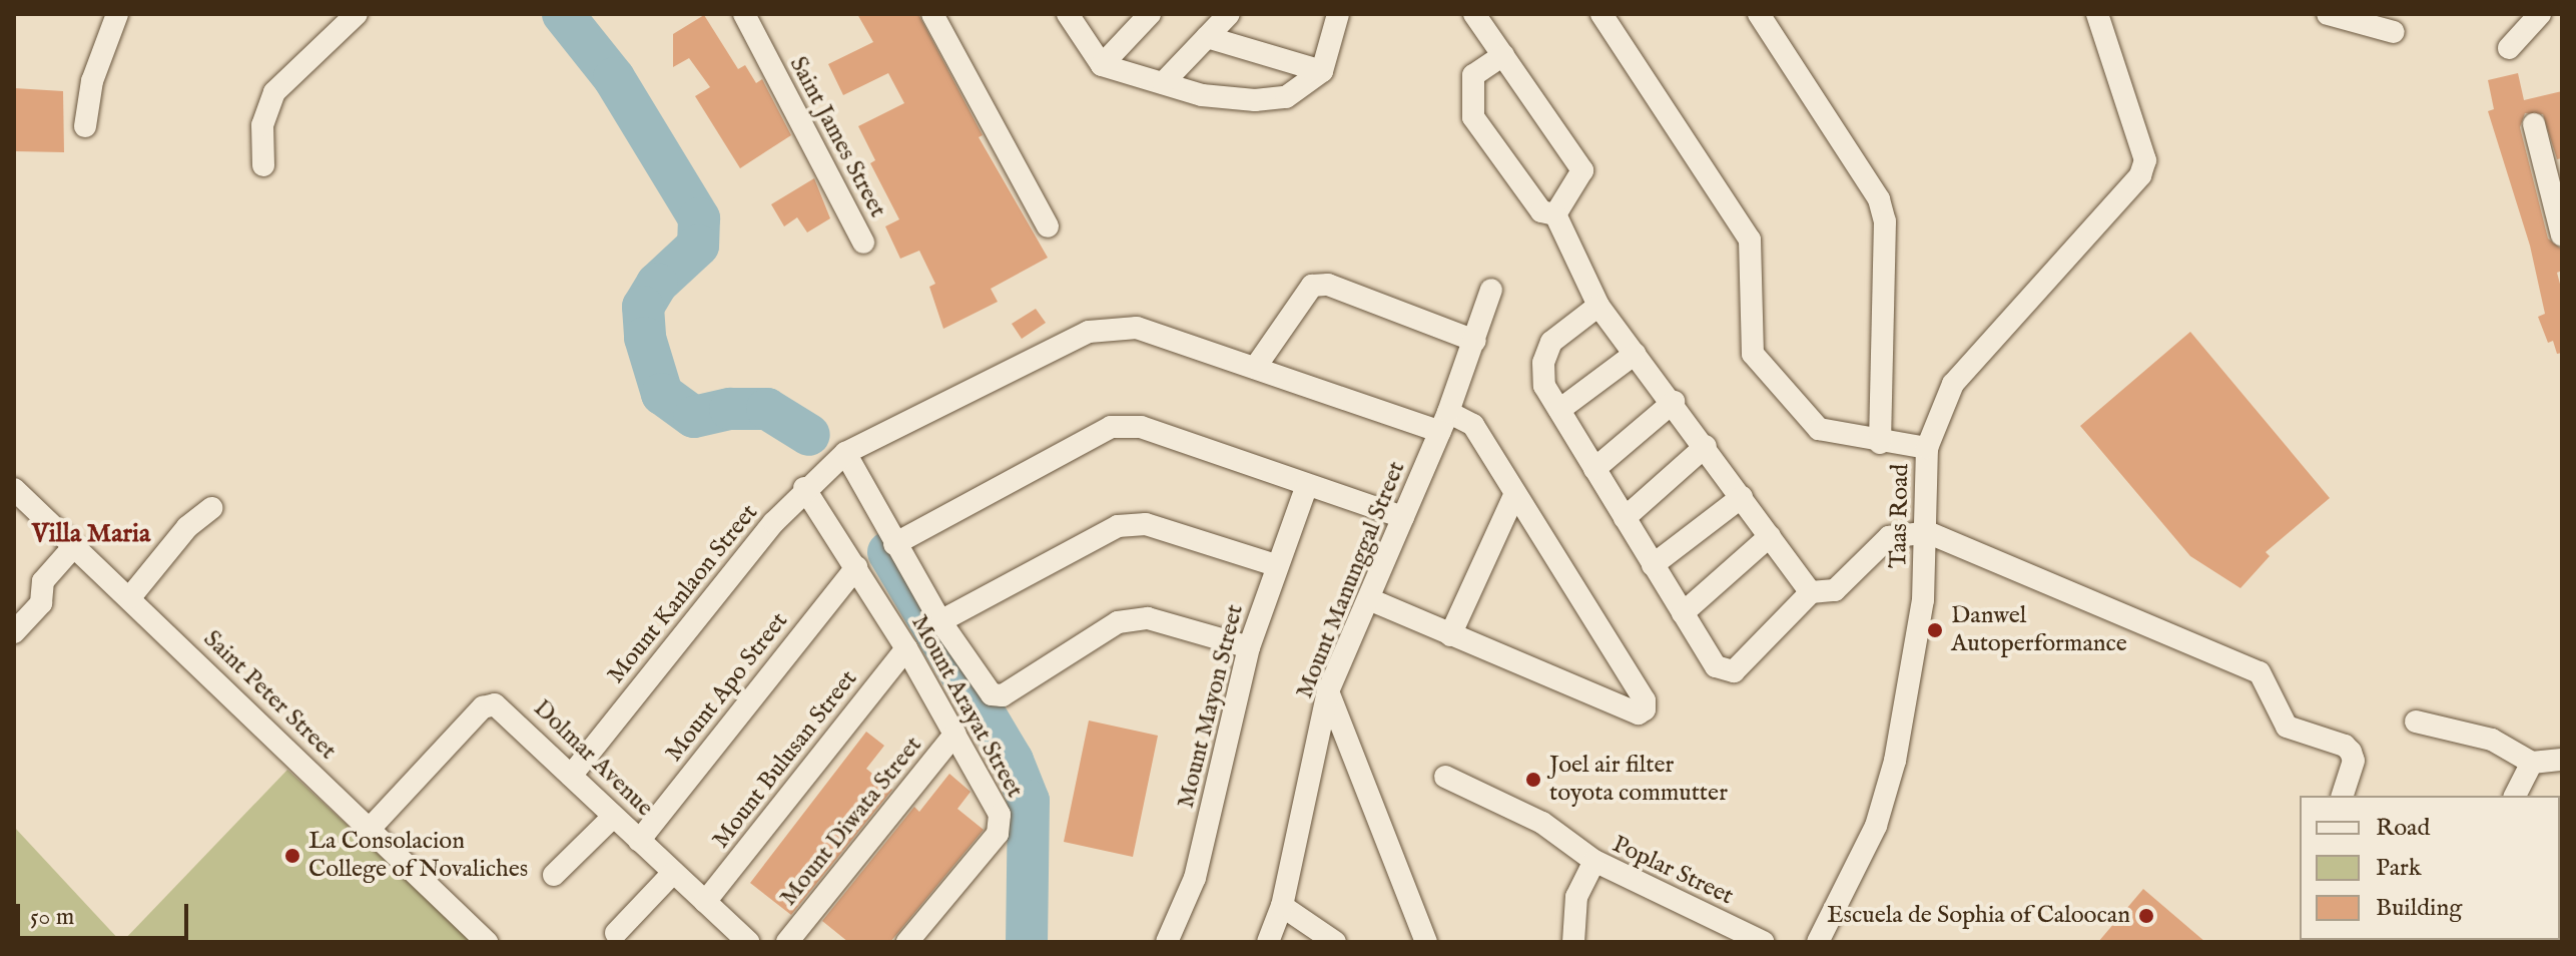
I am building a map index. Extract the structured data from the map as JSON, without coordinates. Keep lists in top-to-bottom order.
{
  "streets": {
    "street": [
      "Saint James Street",
      "Taas Road",
      "Mount Manunggal Street",
      "Mount Kanlaon Street",
      "Mount Apo Street",
      "Saint Peter Street",
      "Mount Arayat Street",
      "Mount Mayon Street",
      "Dolmar Avenue",
      "Mount Bulusan Street",
      "Mount Diwata Street",
      "Poplar Street"
    ]
  },
  "crossings": [
    ["Mount Manunggal Street", "Mount Kanlaon Street"],
    ["Mount Kanlaon Street", "Mount Arayat Street"],
    ["Mount Kanlaon Street", "Dolmar Avenue"],
    ["Mount Apo Street", "Mount Arayat Street"],
    ["Mount Apo Street", "Dolmar Avenue"],
    ["Saint Peter Street", "Dolmar Avenue"],
    ["Mount Arayat Street", "Mount Bulusan Street"],
    ["Mount Arayat Street", "Mount Diwata Street"],
    ["Dolmar Avenue", "Mount Bulusan Street"]
  ],
  "districts": ["Villa Maria"],
  "places": [
    "Danwel Autoperformance",
    "Joel air filter toyota commutter",
    "La Consolacion College of Novaliches",
    "Escuela de Sophia of Caloocan"
  ],
  "legend": ["Road", "Park", "Building"],
  "scale_bar": "50 m"
}
